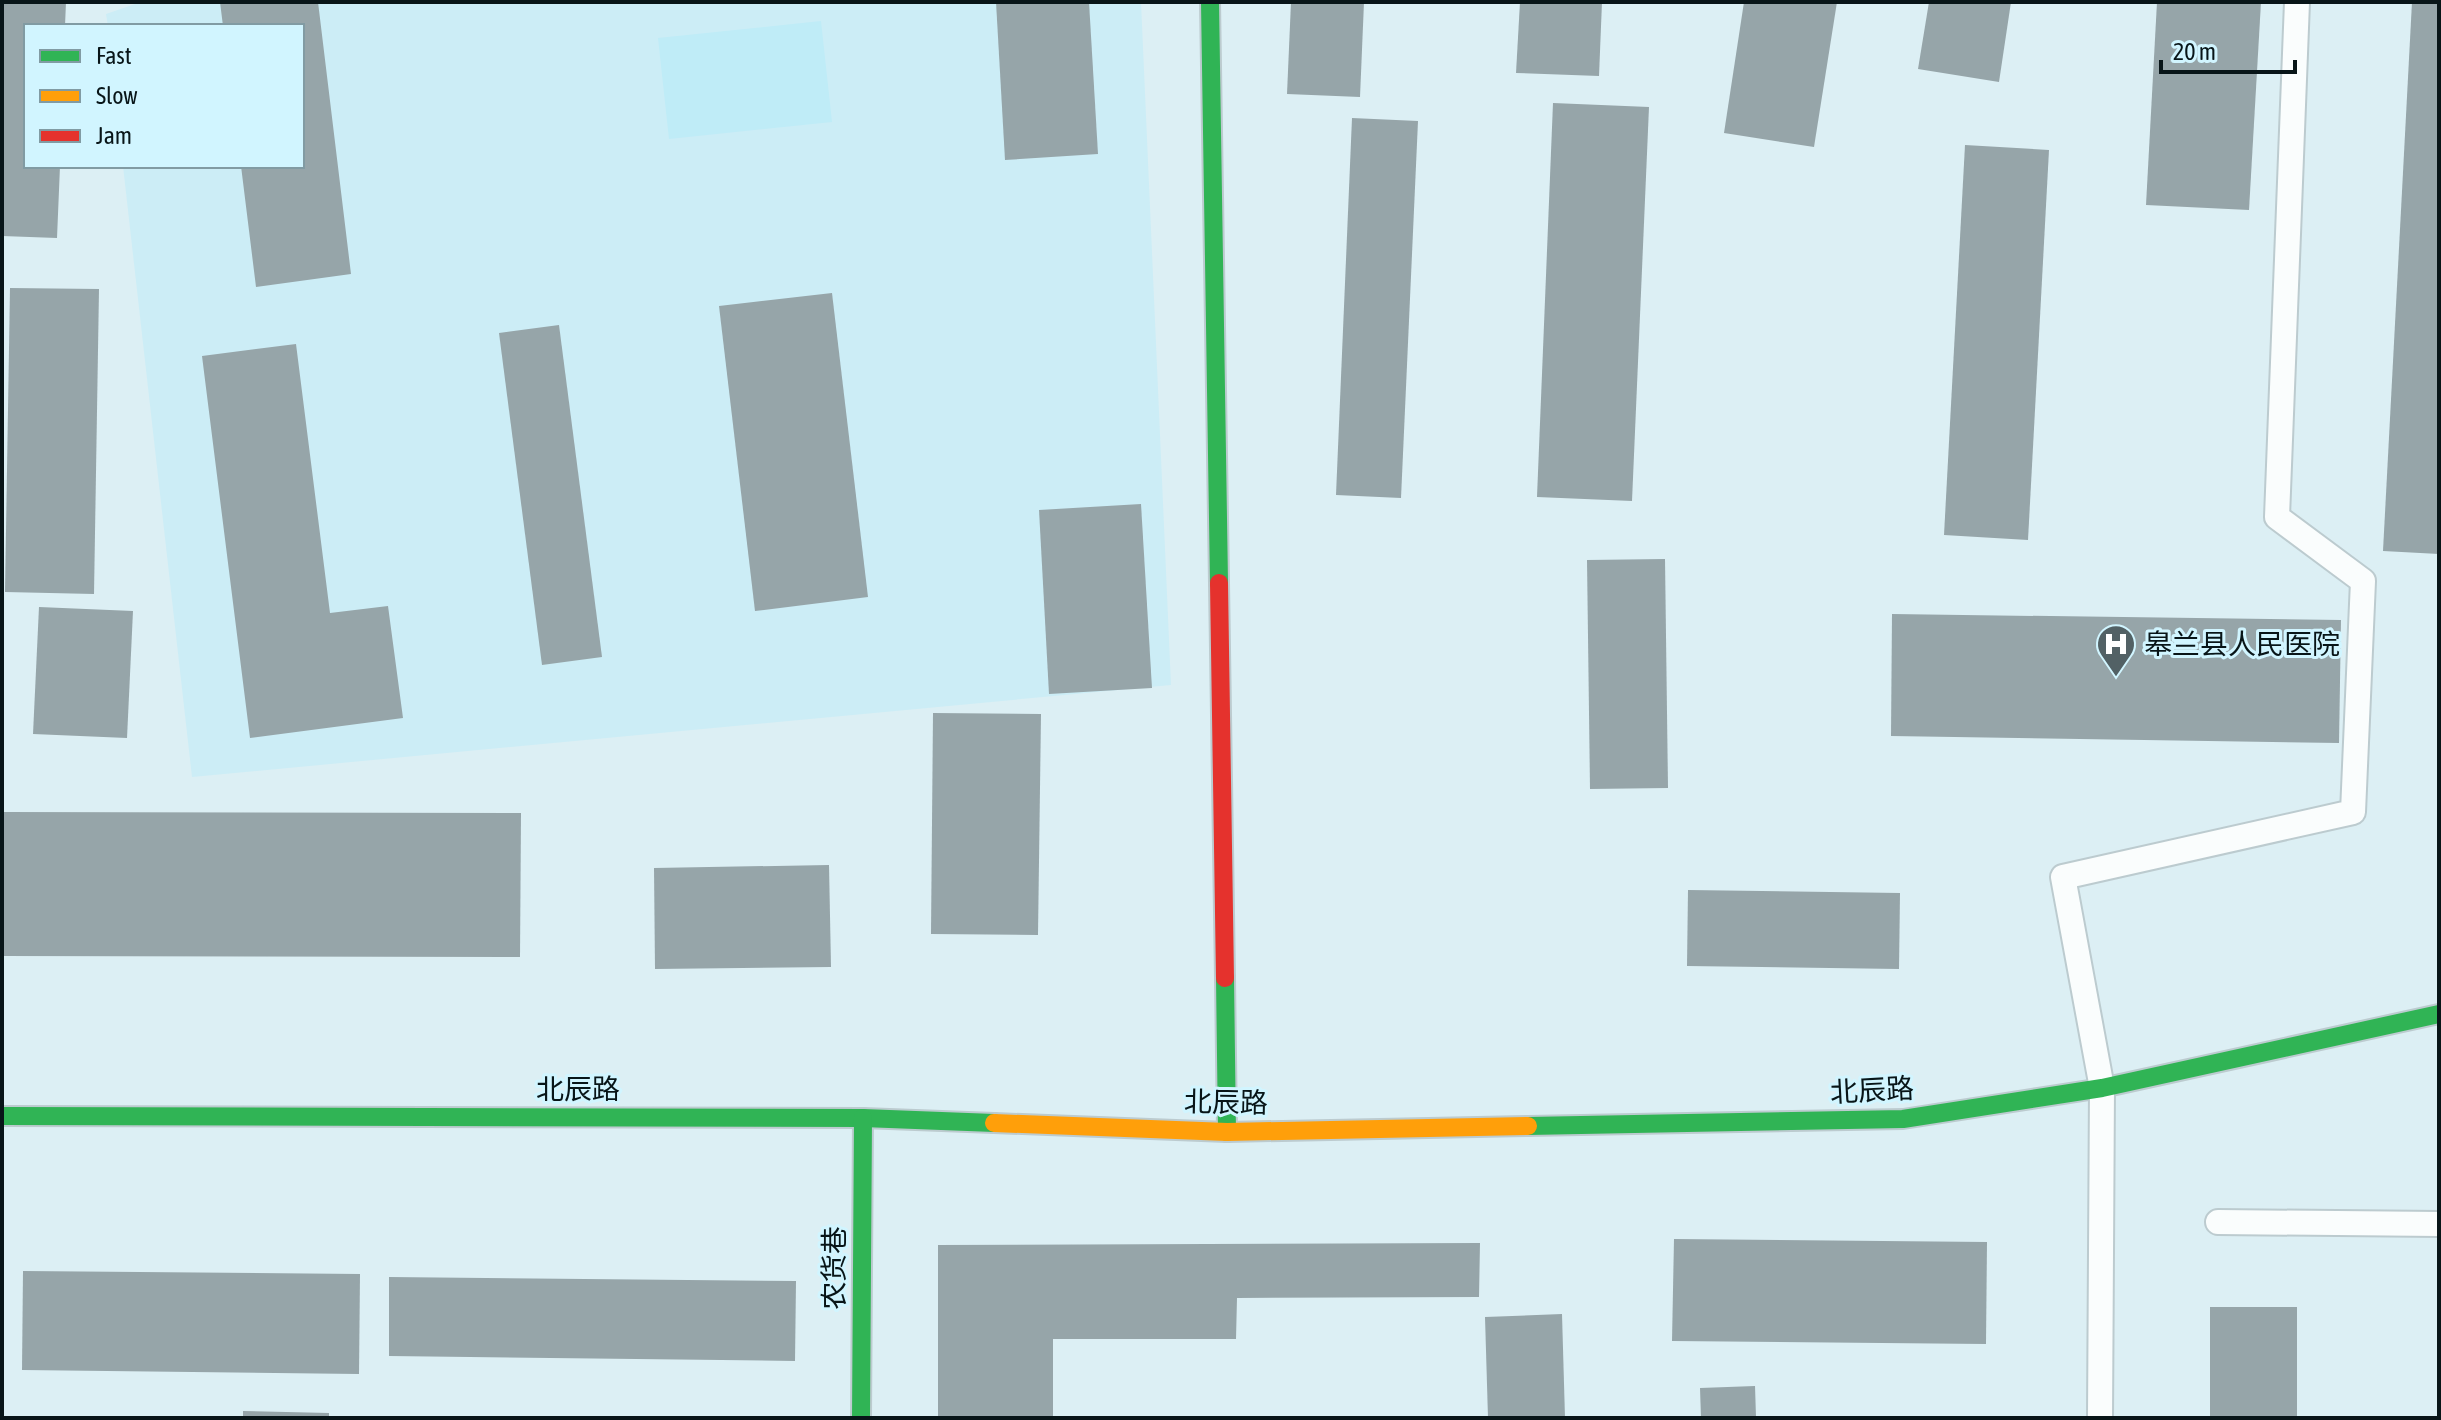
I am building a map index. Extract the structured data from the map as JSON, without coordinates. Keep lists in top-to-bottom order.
{
  "streets": {
    "main road": ["北辰路", "农货巷"]
  },
  "crossings": [
    ["北辰路", "农货巷"]
  ],
  "places": {
    "hospital": ["皋兰县人民医院"]
  },
  "legend": ["Fast", "Slow", "Jam"],
  "scale_bar": "20 m"
}
